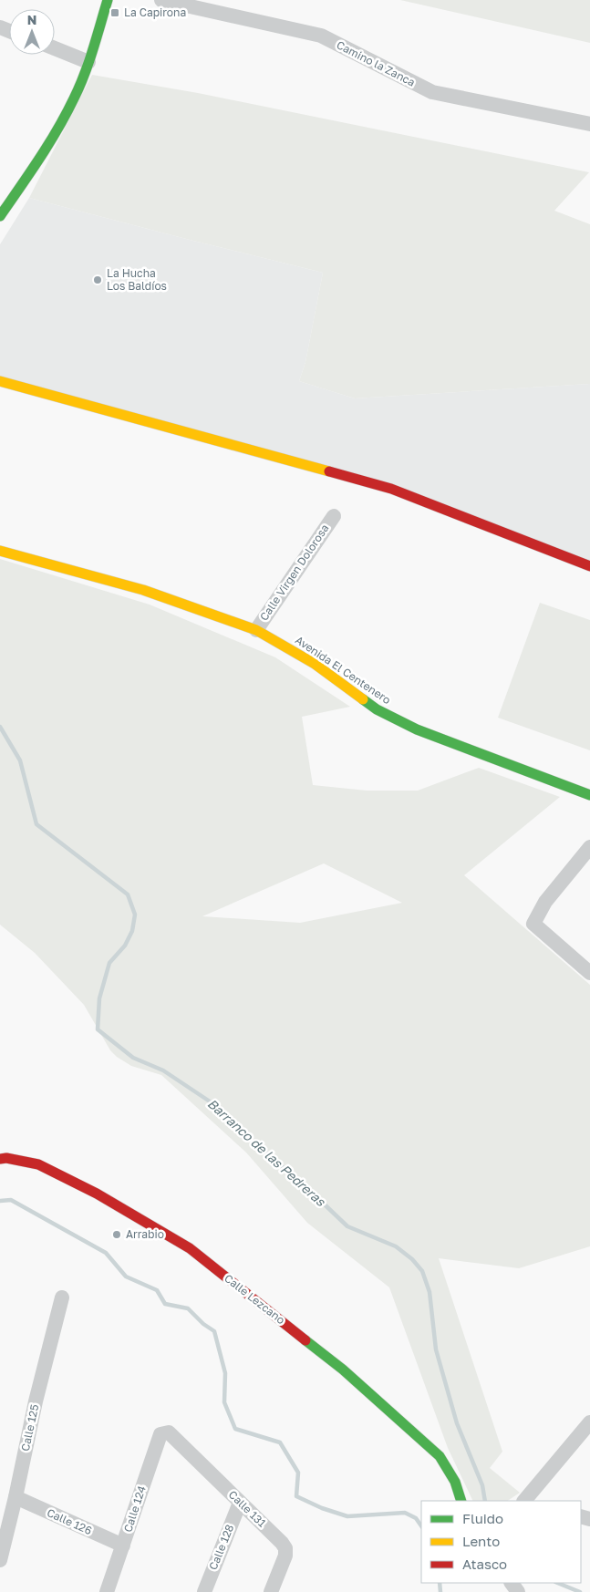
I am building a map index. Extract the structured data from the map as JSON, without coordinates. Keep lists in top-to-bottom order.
{
  "streets": {
    "street": [
      "Camino la Zanca",
      "Calle Virgen Dolorosa",
      "Avenida El Centenero",
      "Calle Lezcano",
      "Calle 125",
      "Calle 124",
      "Calle 131",
      "Calle 126",
      "Calle 128"
    ]
  },
  "crossings": [
    ["Calle Virgen Dolorosa", "Avenida El Centenero"],
    ["Calle 125", "Calle 126"],
    ["Calle 124", "Calle 131"],
    ["Calle 124", "Calle 126"],
    ["Calle 131", "Calle 128"]
  ],
  "water": ["Barranco de las Pedreras"],
  "places": {
    "transit": ["La Capirona"],
    "other": ["La Hucha Los Baldíos", "Arrabio"]
  },
  "legend": ["Fluido", "Lento", "Atasco"],
  "north": "top"
}
